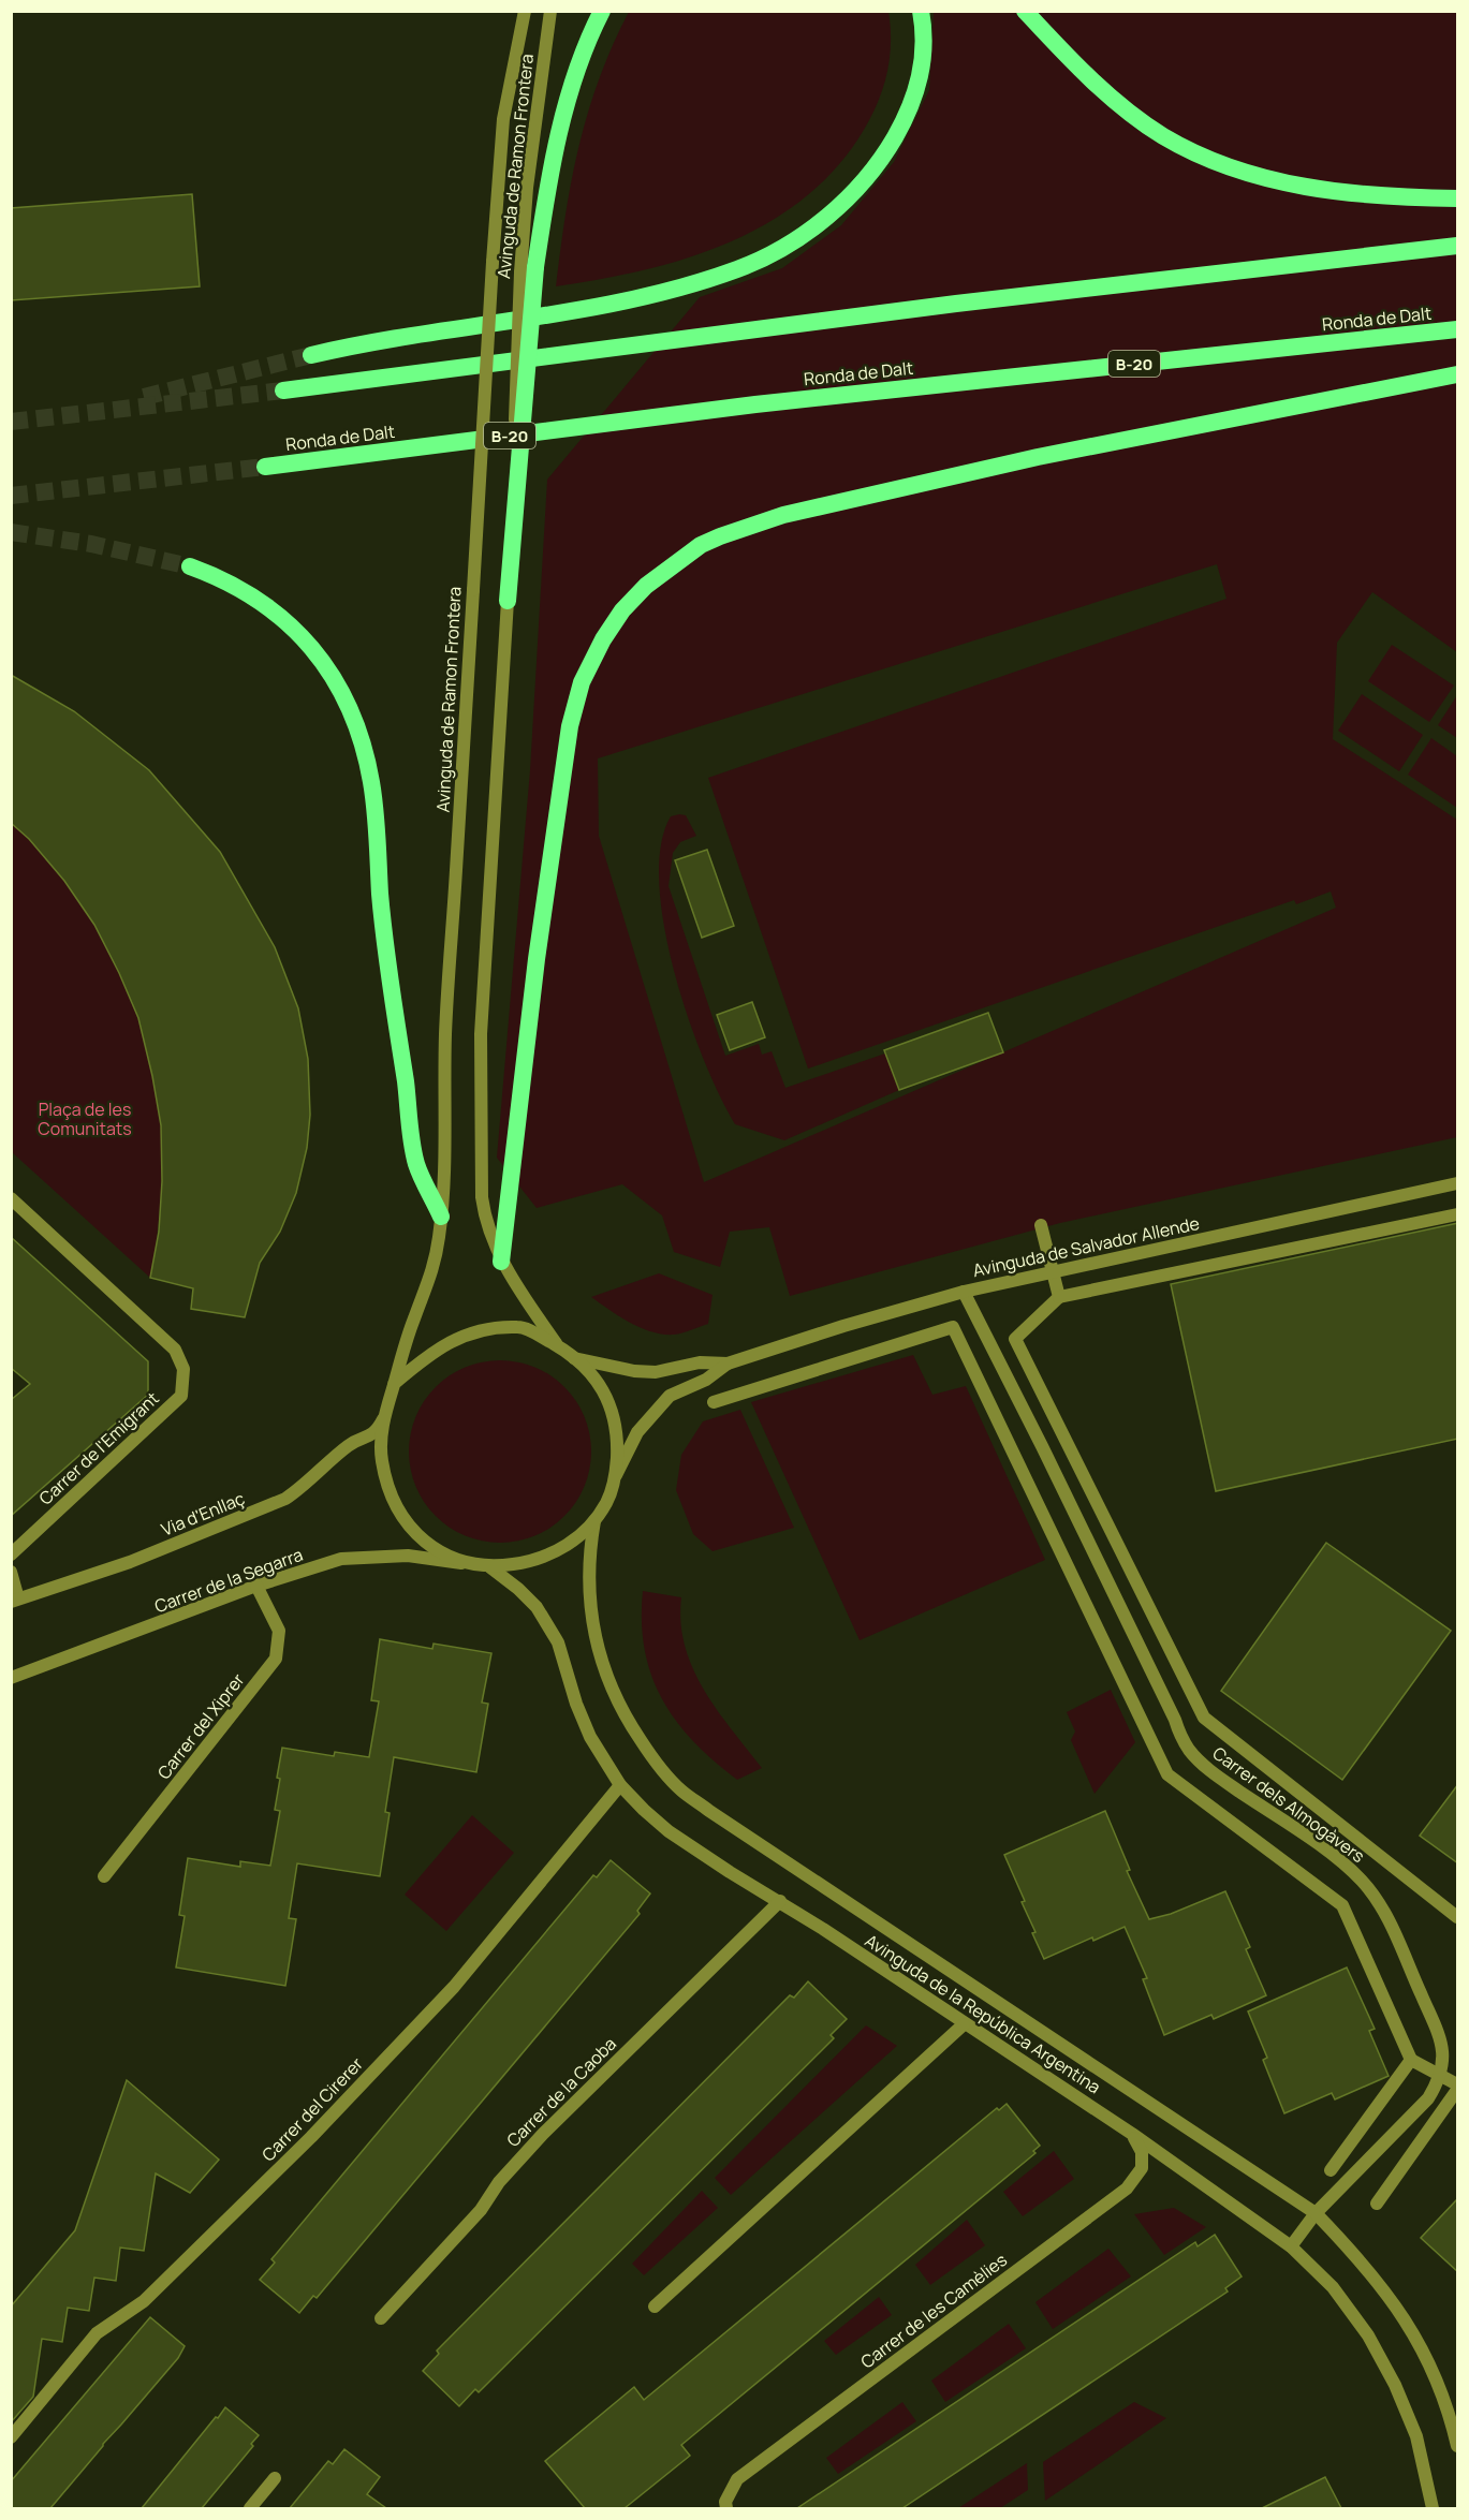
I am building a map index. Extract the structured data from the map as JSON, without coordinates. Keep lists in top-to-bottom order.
{
  "streets": {
    "highway": ["Ronda de Dalt", "B-20"],
    "street": [
      "Avinguda de Ramon Frontera",
      "Avinguda de Salvador Allende",
      "Carrer de l'Emigrant",
      "Via d'Enllaç",
      "Carrer de la Segarra",
      "Carrer del Xiprer",
      "Carrer dels Almogàvers",
      "Avinguda de la República Argentina",
      "Carrer de la Caoba",
      "Carrer del Cirerer",
      "Carrer de les Camèlies"
    ]
  },
  "crossings": [
    ["Avinguda de Ramon Frontera", "Via d'Enllaç"],
    ["Avinguda de Salvador Allende", "Carrer dels Almogàvers"],
    ["Carrer de la Segarra", "Carrer del Xiprer"],
    ["Avinguda de la República Argentina", "Carrer de la Caoba"],
    ["Avinguda de la República Argentina", "Carrer del Cirerer"],
    ["Avinguda de la República Argentina", "Carrer de les Camèlies"]
  ],
  "parks": ["Plaça de les Comunitats"]
}
